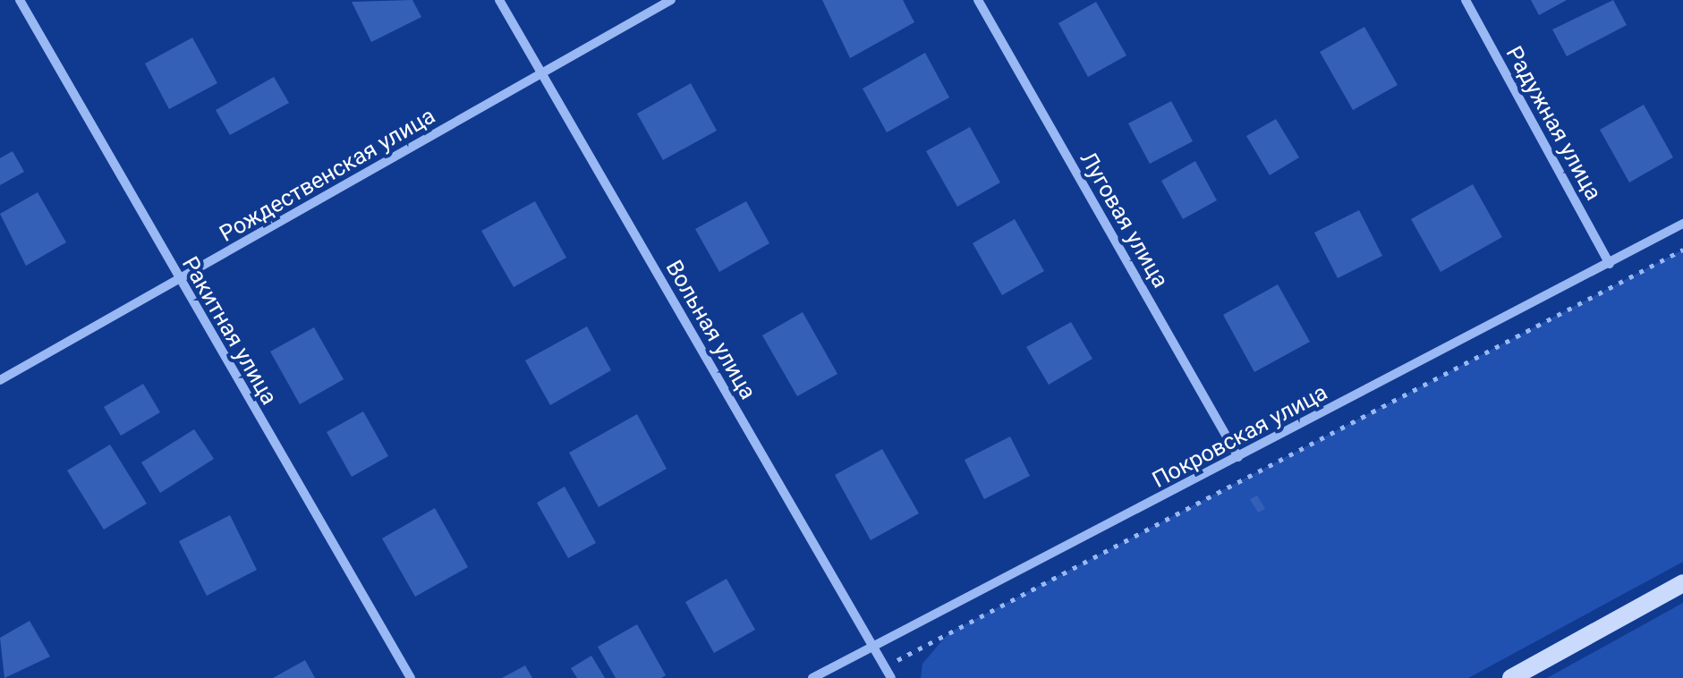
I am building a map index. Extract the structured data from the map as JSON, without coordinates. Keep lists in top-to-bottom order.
{
  "streets": {
    "street": [
      "Радужная улица",
      "Рождественская улица",
      "Луговая улица",
      "Вольная улица",
      "Ракитная улица",
      "Покровская улица"
    ]
  },
  "crossings": [
    ["Радужная улица", "Покровская улица"],
    ["Рождественская улица", "Вольная улица"],
    ["Рождественская улица", "Ракитная улица"],
    ["Луговая улица", "Покровская улица"],
    ["Вольная улица", "Покровская улица"]
  ]
}
